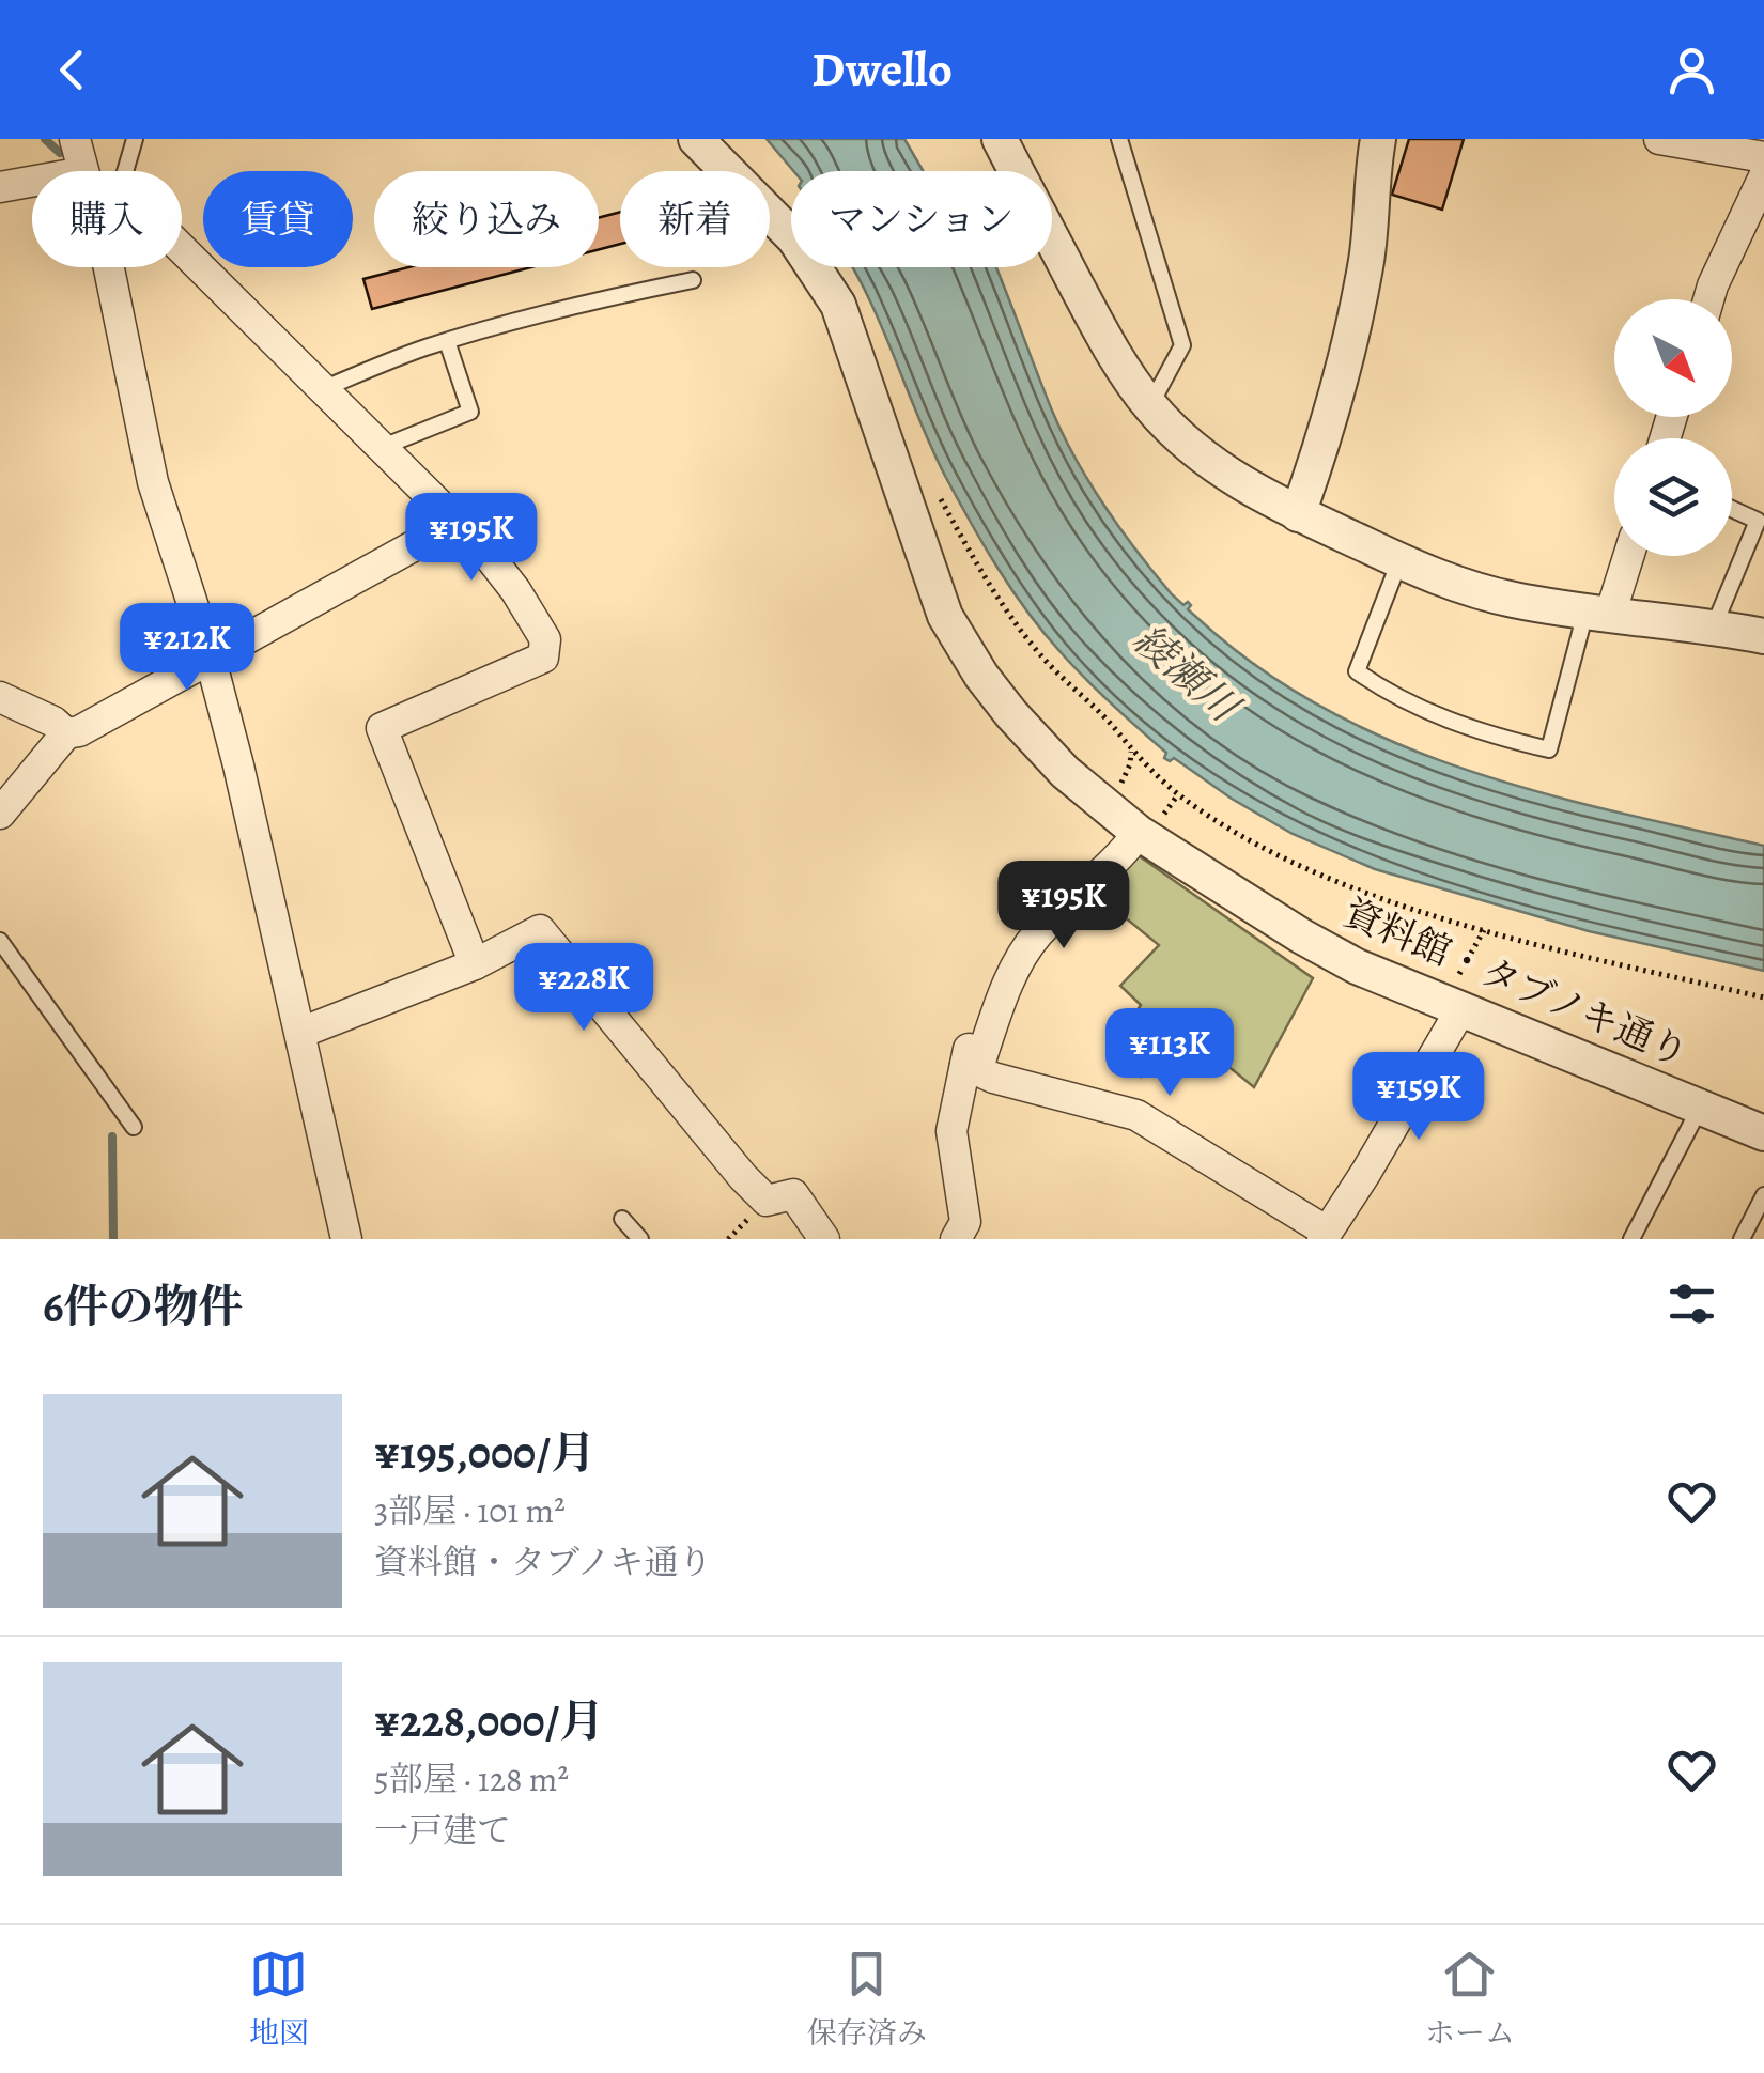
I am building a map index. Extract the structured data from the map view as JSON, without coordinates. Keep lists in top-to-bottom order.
{
  "streets": {
    "street": ["資料館・タブノキ通り"]
  },
  "water": ["綾瀬川"],
  "north": "bottom right",
  "page": {
    "header": "Dwello",
    "chip": [
      "購入",
      "賃貸",
      "絞り込み",
      "新着",
      "マンション"
    ],
    "price": [
      "¥195K",
      "¥212K",
      "¥195K",
      "¥228K",
      "¥113K",
      "¥159K"
    ],
    "heading": "6件の物件",
    "list": [
      {
        "name": "¥195,000/月",
        "note": "3部屋 · 101 m² · 資料館・タブノキ通り"
      },
      {
        "name": "¥228,000/月",
        "note": "5部屋 · 128 m² · 一戸建て"
      }
    ],
    "tabs": ["地図", "保存済み", "ホーム"]
  }
}
